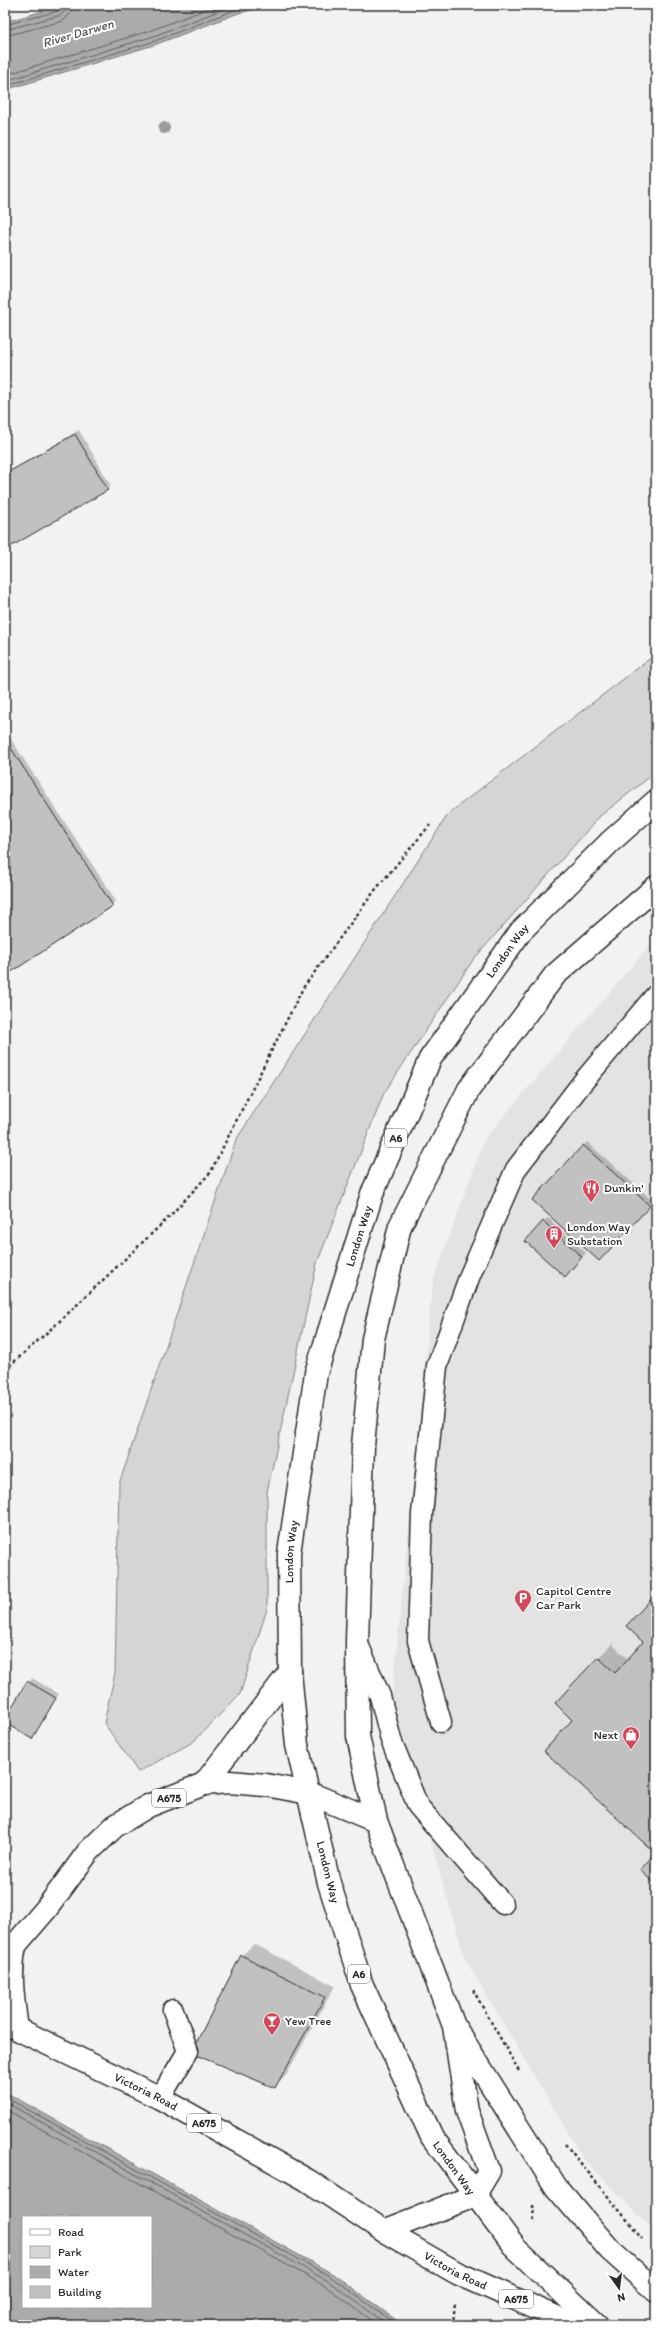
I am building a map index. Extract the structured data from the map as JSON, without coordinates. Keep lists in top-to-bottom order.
{
  "streets": {
    "main road": [
      "London Way",
      "A6",
      "A675",
      "Victoria Road"
    ]
  },
  "crossings": [
    ["London Way", "A675"]
  ],
  "water": ["River Darwen"],
  "places": {
    "restaurant": ["Dunkin'"],
    "building": ["London Way Substation"],
    "parking": ["Capitol Centre Car Park"],
    "shop": ["Next"],
    "bar": ["Yew Tree"]
  },
  "legend": [
    "Road",
    "Park",
    "Water",
    "Building"
  ],
  "north": "bottom"
}
